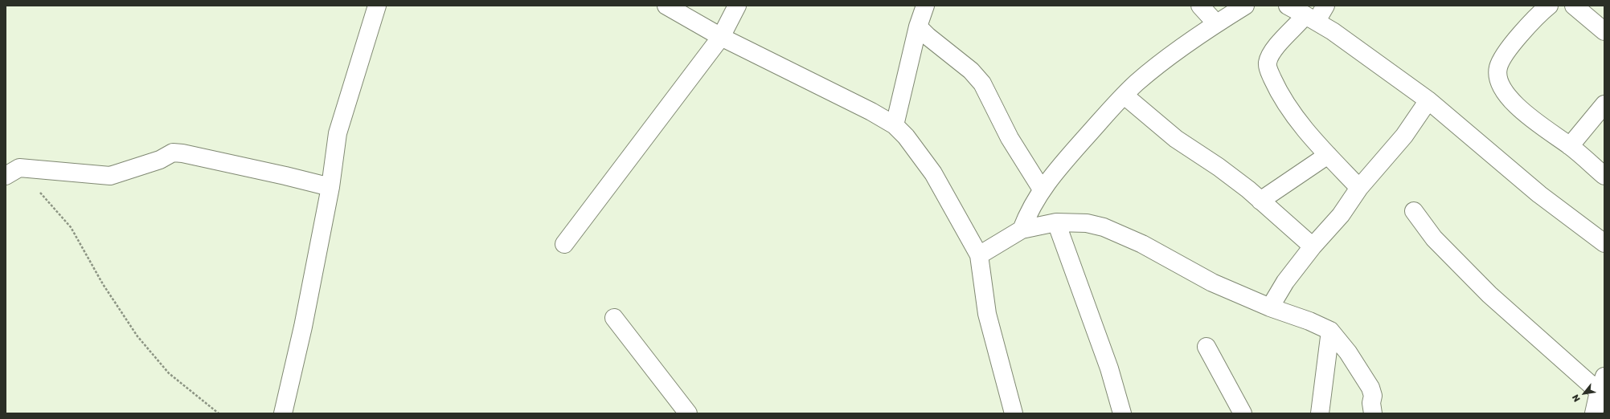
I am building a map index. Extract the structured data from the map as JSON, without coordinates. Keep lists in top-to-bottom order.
{
  "north": "bottom left"
}
